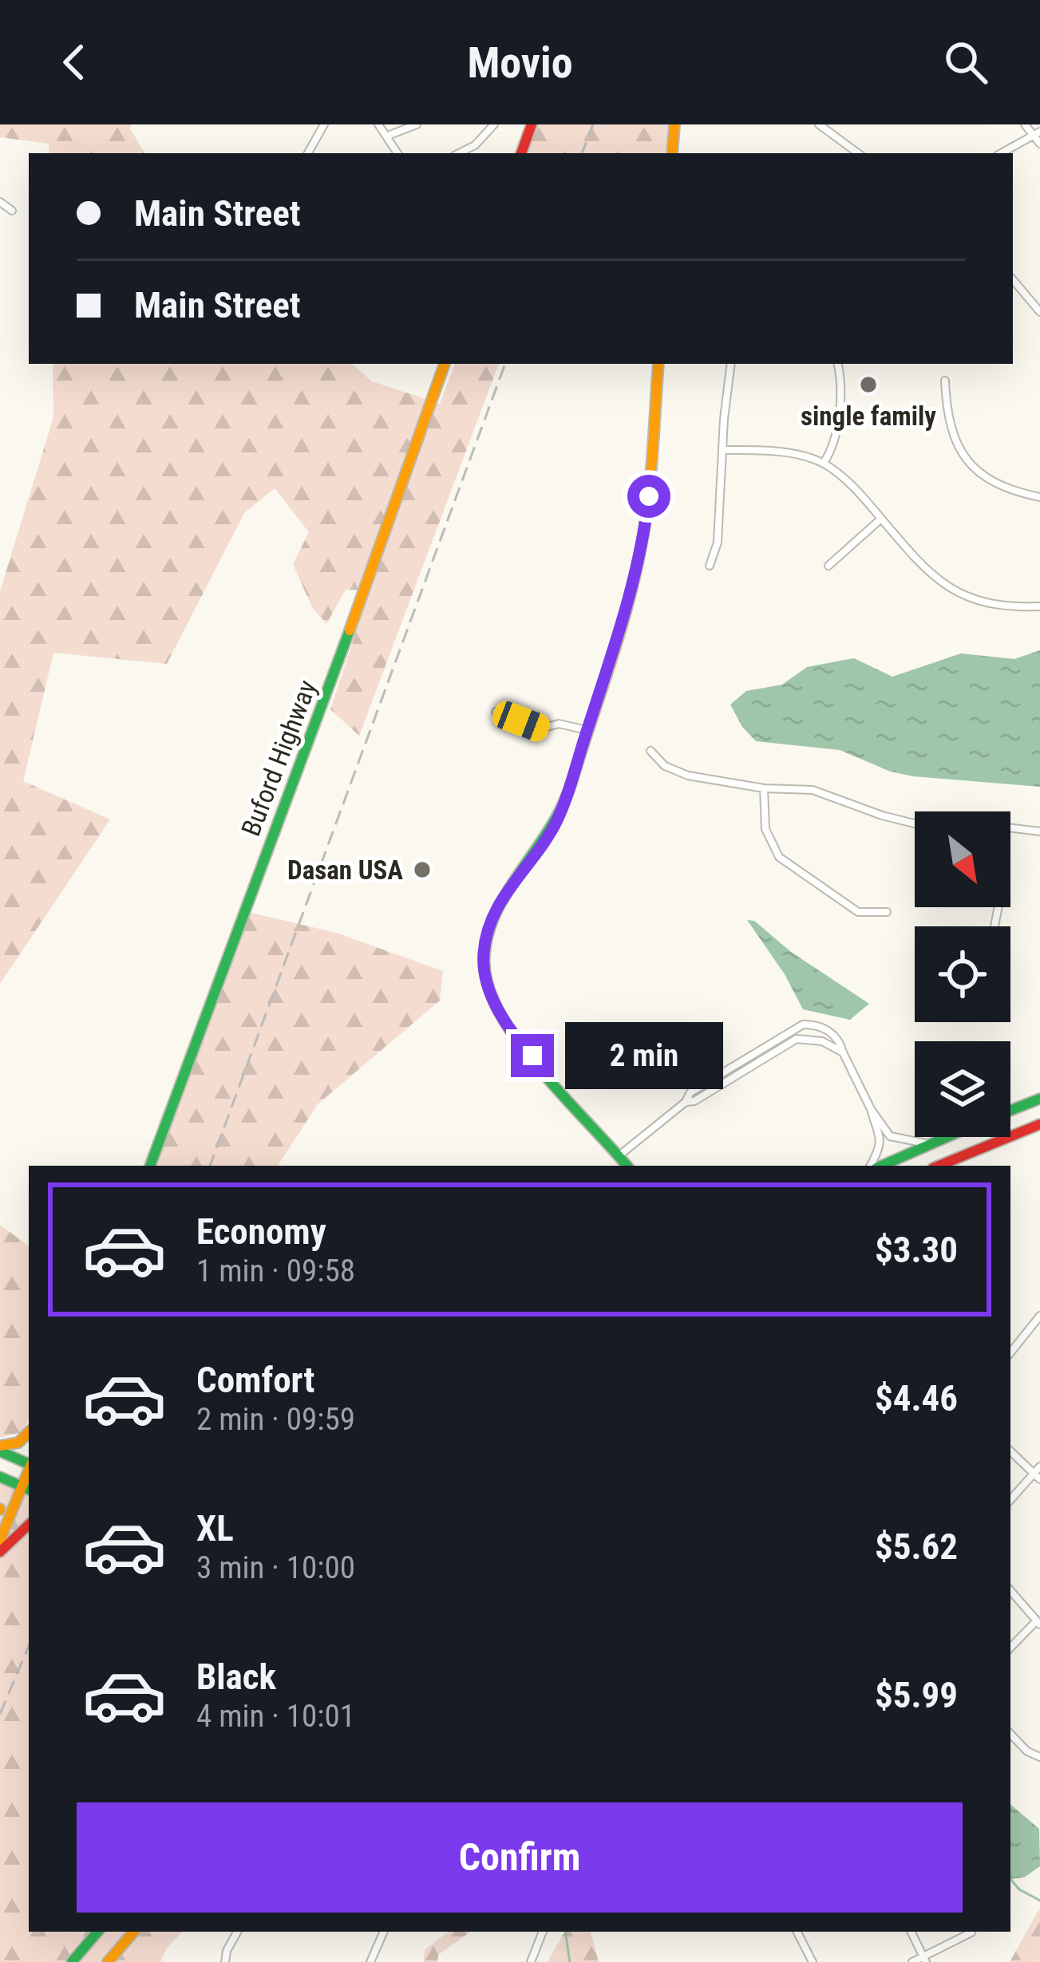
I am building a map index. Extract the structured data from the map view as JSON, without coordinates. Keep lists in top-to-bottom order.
{
  "streets": {
    "main road": ["Buford Highway"]
  },
  "places": ["single family", "Dasan USA"],
  "north": "bottom right",
  "page": {
    "header": "Movio",
    "banner": ["Main Street", "Main Street"],
    "bubble": "2 min",
    "list": [
      {
        "name": "Economy",
        "note": "1 min · 09:58",
        "value": "$3.30"
      },
      {
        "name": "Comfort",
        "note": "2 min · 09:59",
        "value": "$4.46"
      },
      {
        "name": "XL",
        "note": "3 min · 10:00",
        "value": "$5.62"
      },
      {
        "name": "Black",
        "note": "4 min · 10:01",
        "value": "$5.99"
      }
    ],
    "buttons": "Confirm"
  }
}
